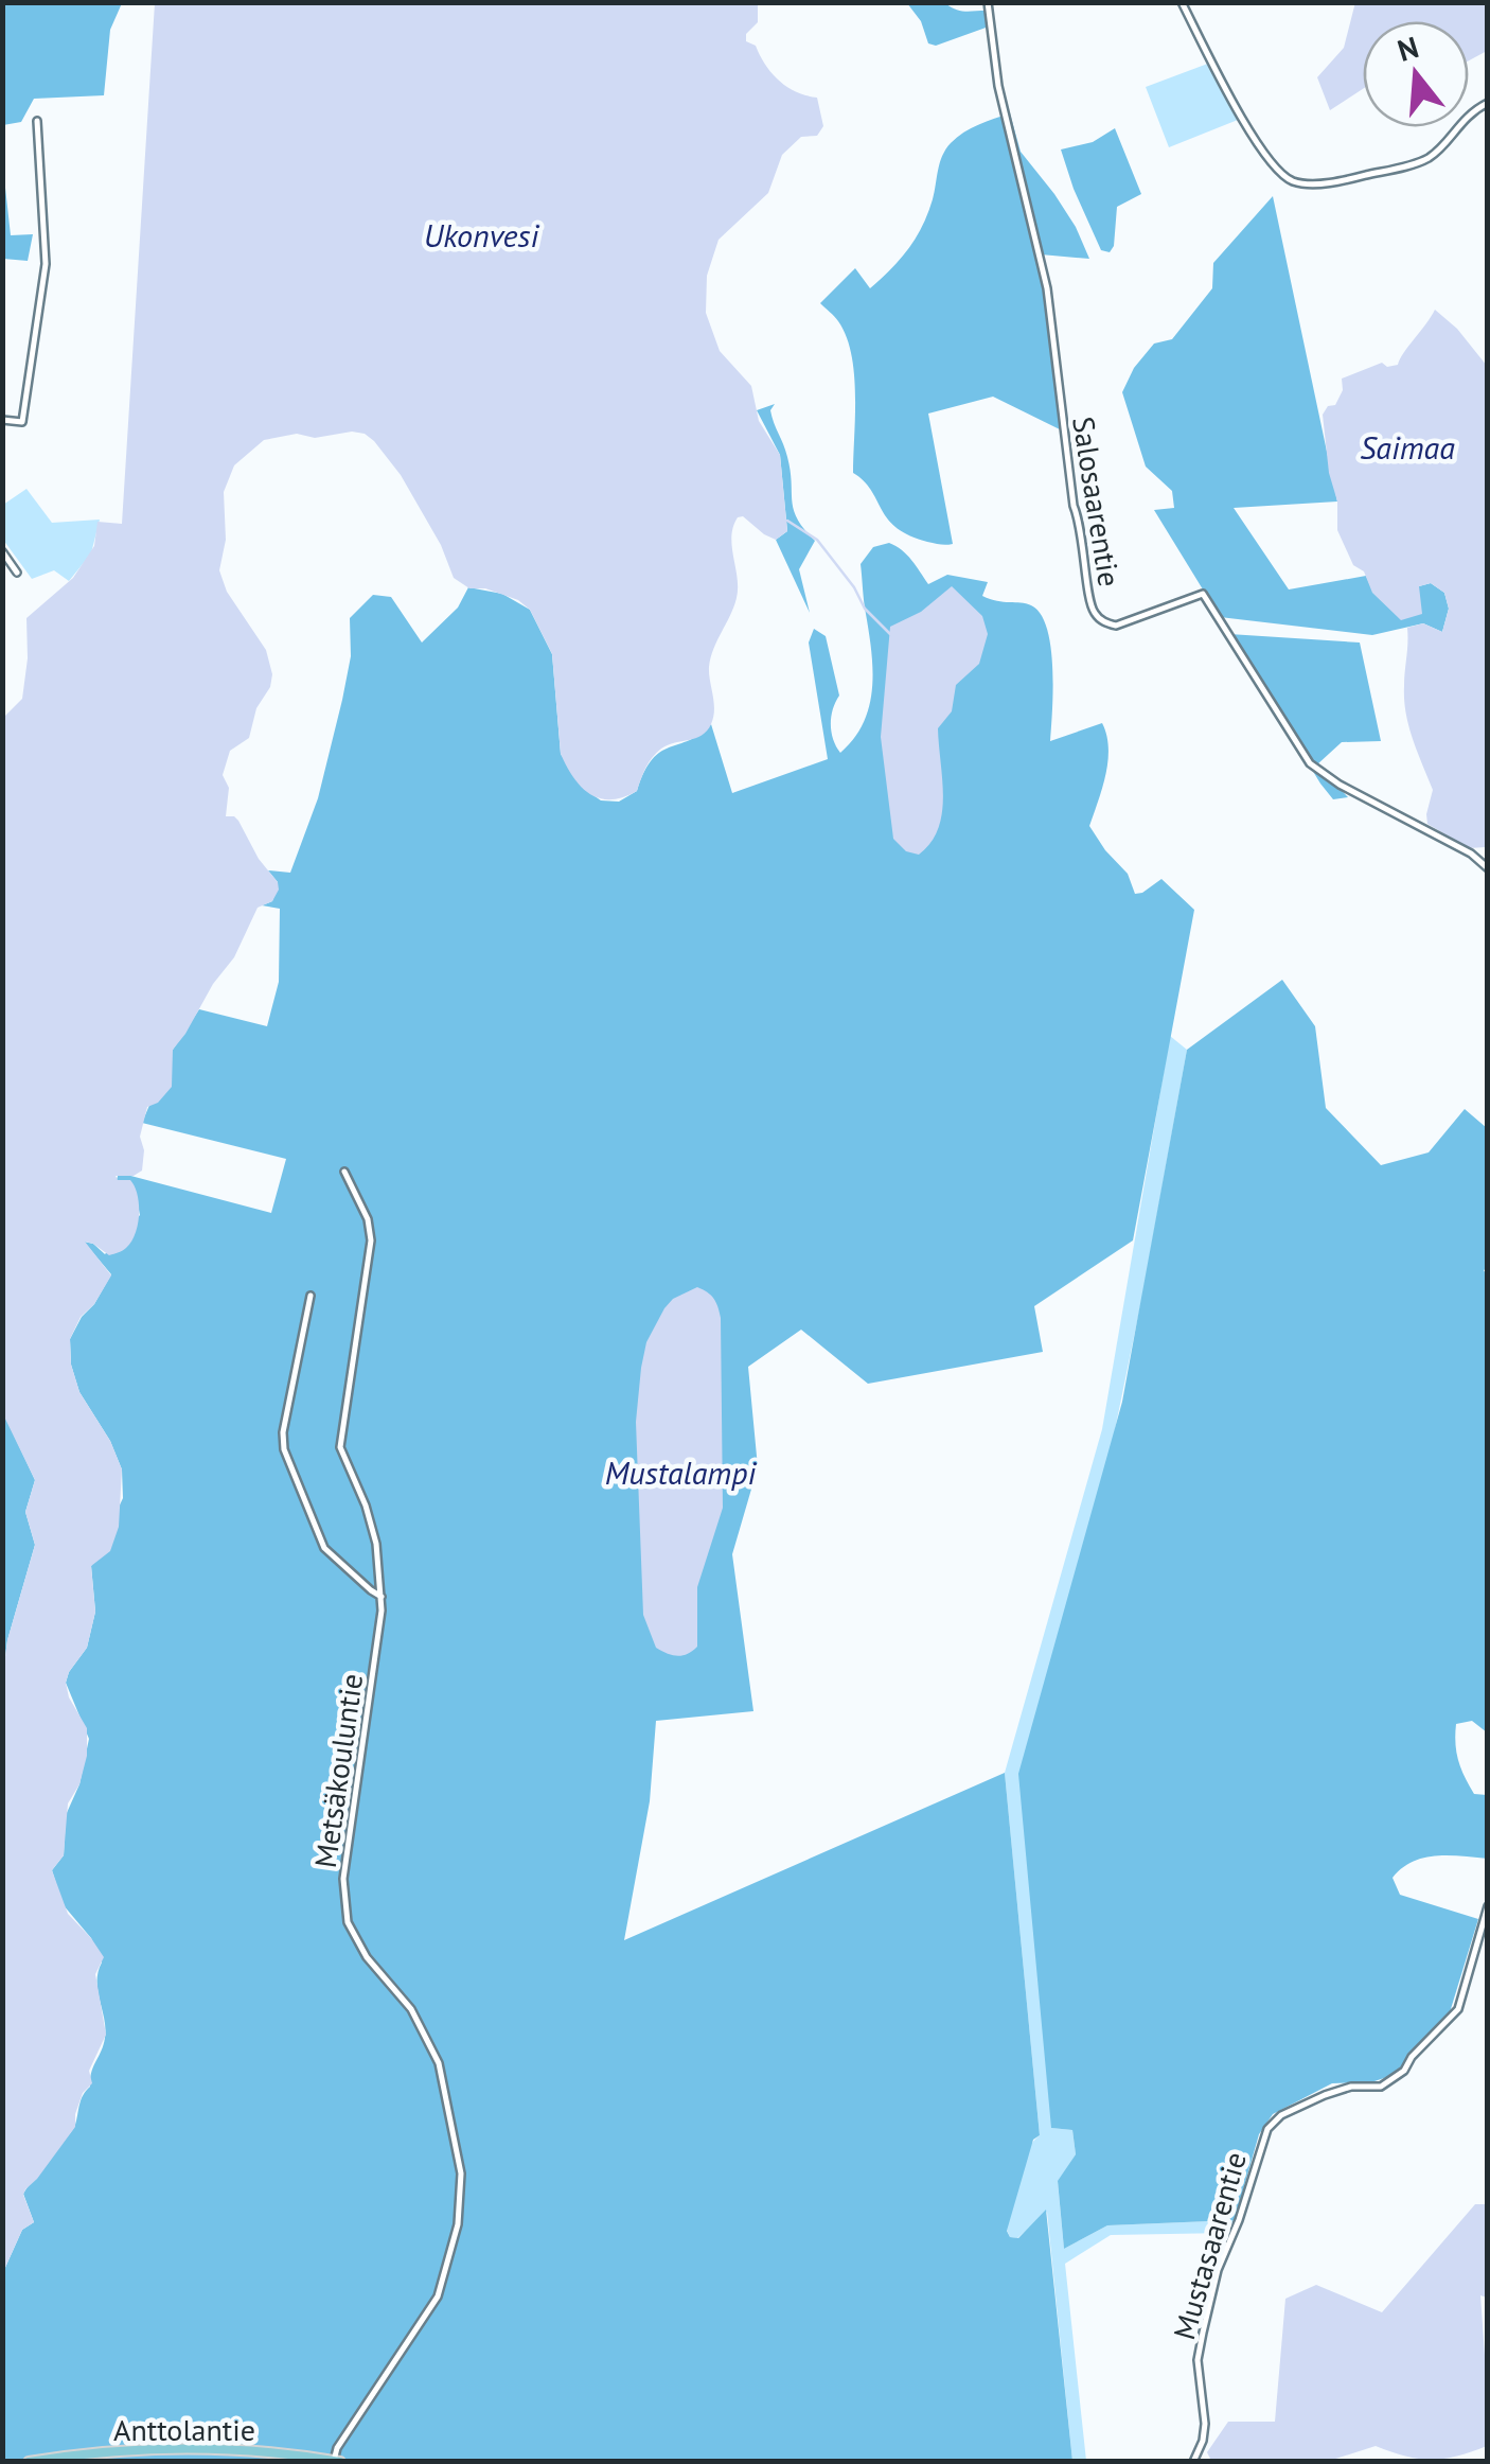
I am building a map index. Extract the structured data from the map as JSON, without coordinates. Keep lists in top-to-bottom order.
{
  "streets": {
    "main road": ["Anttolantie"],
    "street": ["Salosaarentie", "Metsäkouluntie", "Mustasaarentie"]
  },
  "crossings": [
    ["Metsäkouluntie", "Anttolantie"]
  ],
  "water": ["Ukonvesi", "Saimaa", "Mustalampi"],
  "north": "top"
}
